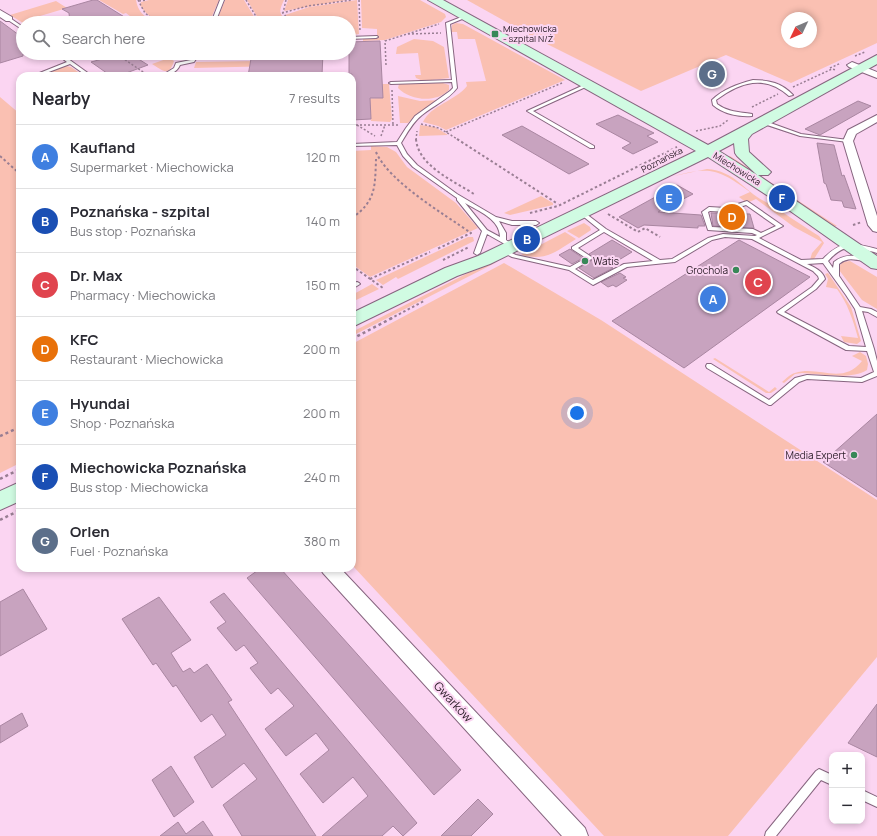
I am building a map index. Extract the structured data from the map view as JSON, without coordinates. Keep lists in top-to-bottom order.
{
  "streets": {
    "main road": ["Poznańska", "Miechowicka"],
    "street": ["Gwarków"]
  },
  "crossings": [
    ["Poznańska", "Miechowicka"]
  ],
  "places": {
    "transit": ["Miechowicka - szpital N/Ż"],
    "other": ["Watis", "Grochola", "Media Expert"]
  },
  "north": "bottom left",
  "page": {
    "search": "Search here",
    "pins": [
      "G",
      "E",
      "F",
      "D",
      "B",
      "C",
      "A"
    ],
    "heading": ["Nearby", "7 results"],
    "list": [
      {
        "mark": "A",
        "name": "Kaufland",
        "note": "Supermarket · Miechowicka",
        "value": "120 m"
      },
      {
        "mark": "B",
        "name": "Poznańska - szpital",
        "note": "Bus stop · Poznańska",
        "value": "140 m"
      },
      {
        "mark": "C",
        "name": "Dr. Max",
        "note": "Pharmacy · Miechowicka",
        "value": "150 m"
      },
      {
        "mark": "D",
        "name": "KFC",
        "note": "Restaurant · Miechowicka",
        "value": "200 m"
      },
      {
        "mark": "E",
        "name": "Hyundai",
        "note": "Shop · Poznańska",
        "value": "200 m"
      },
      {
        "mark": "F",
        "name": "Miechowicka Poznańska",
        "note": "Bus stop · Miechowicka",
        "value": "240 m"
      },
      {
        "mark": "G",
        "name": "Orlen",
        "note": "Fuel · Poznańska",
        "value": "380 m"
      }
    ],
    "map_buttons": ["+", "−"]
  }
}
